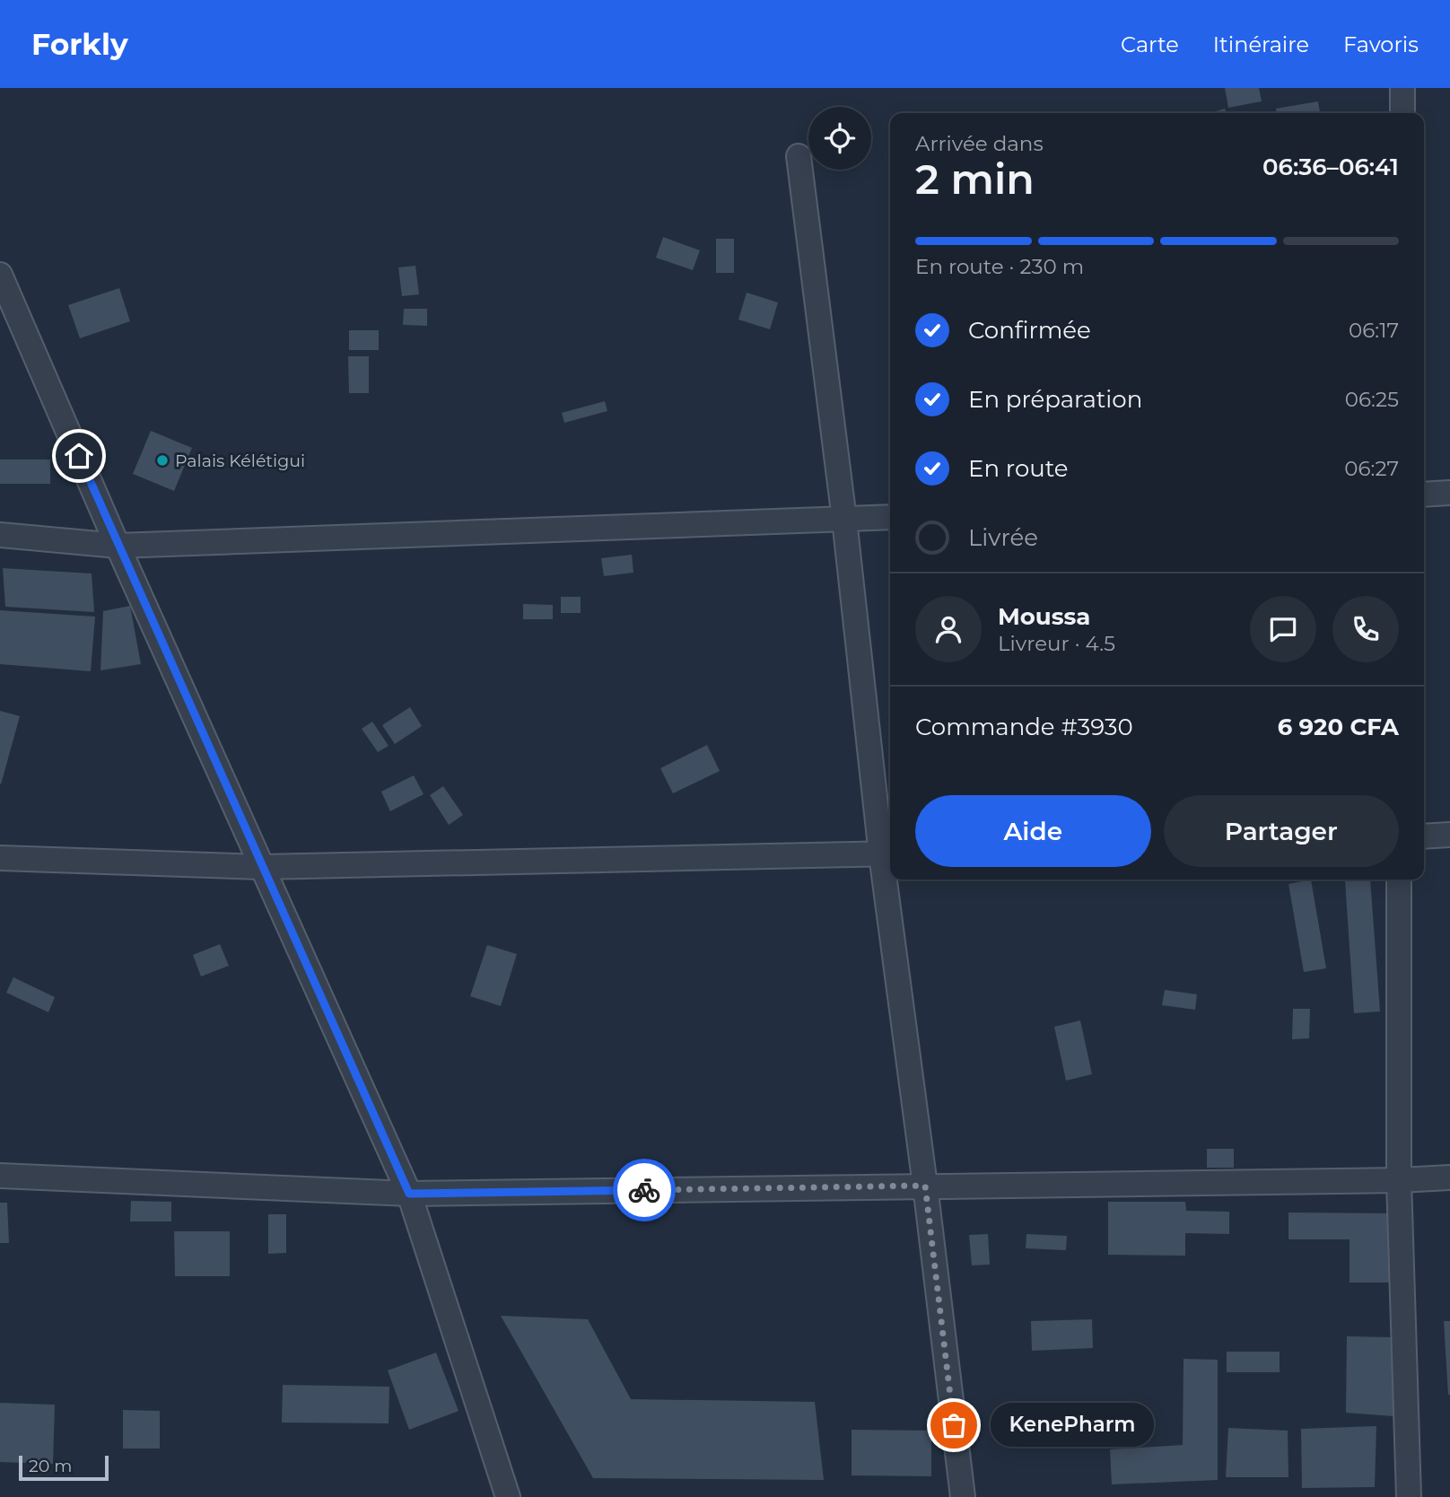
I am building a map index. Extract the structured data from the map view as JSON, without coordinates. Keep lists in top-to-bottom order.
{
  "places": ["Palais Kélétigui", "KenePharm"],
  "scale_bar": "20 m",
  "page": {
    "header": "Forkly",
    "nav": ["Carte", "Itinéraire", "Favoris"],
    "heading": ["2 min", "Arrivée dans", "06:36–06:41"],
    "panel": [
      "Moussa",
      "Livreur · 4.5",
      "Commande #3930",
      "6 920 CFA"
    ],
    "bar": "En route · 230 m",
    "list": [
      ["Confirmée", "06:17"],
      ["En préparation", "06:25"],
      ["En route", "06:27"],
      "Livrée"
    ],
    "buttons": ["Aide", "Partager"],
    "bubble": "KenePharm",
    "scale": "20 m"
  }
}
